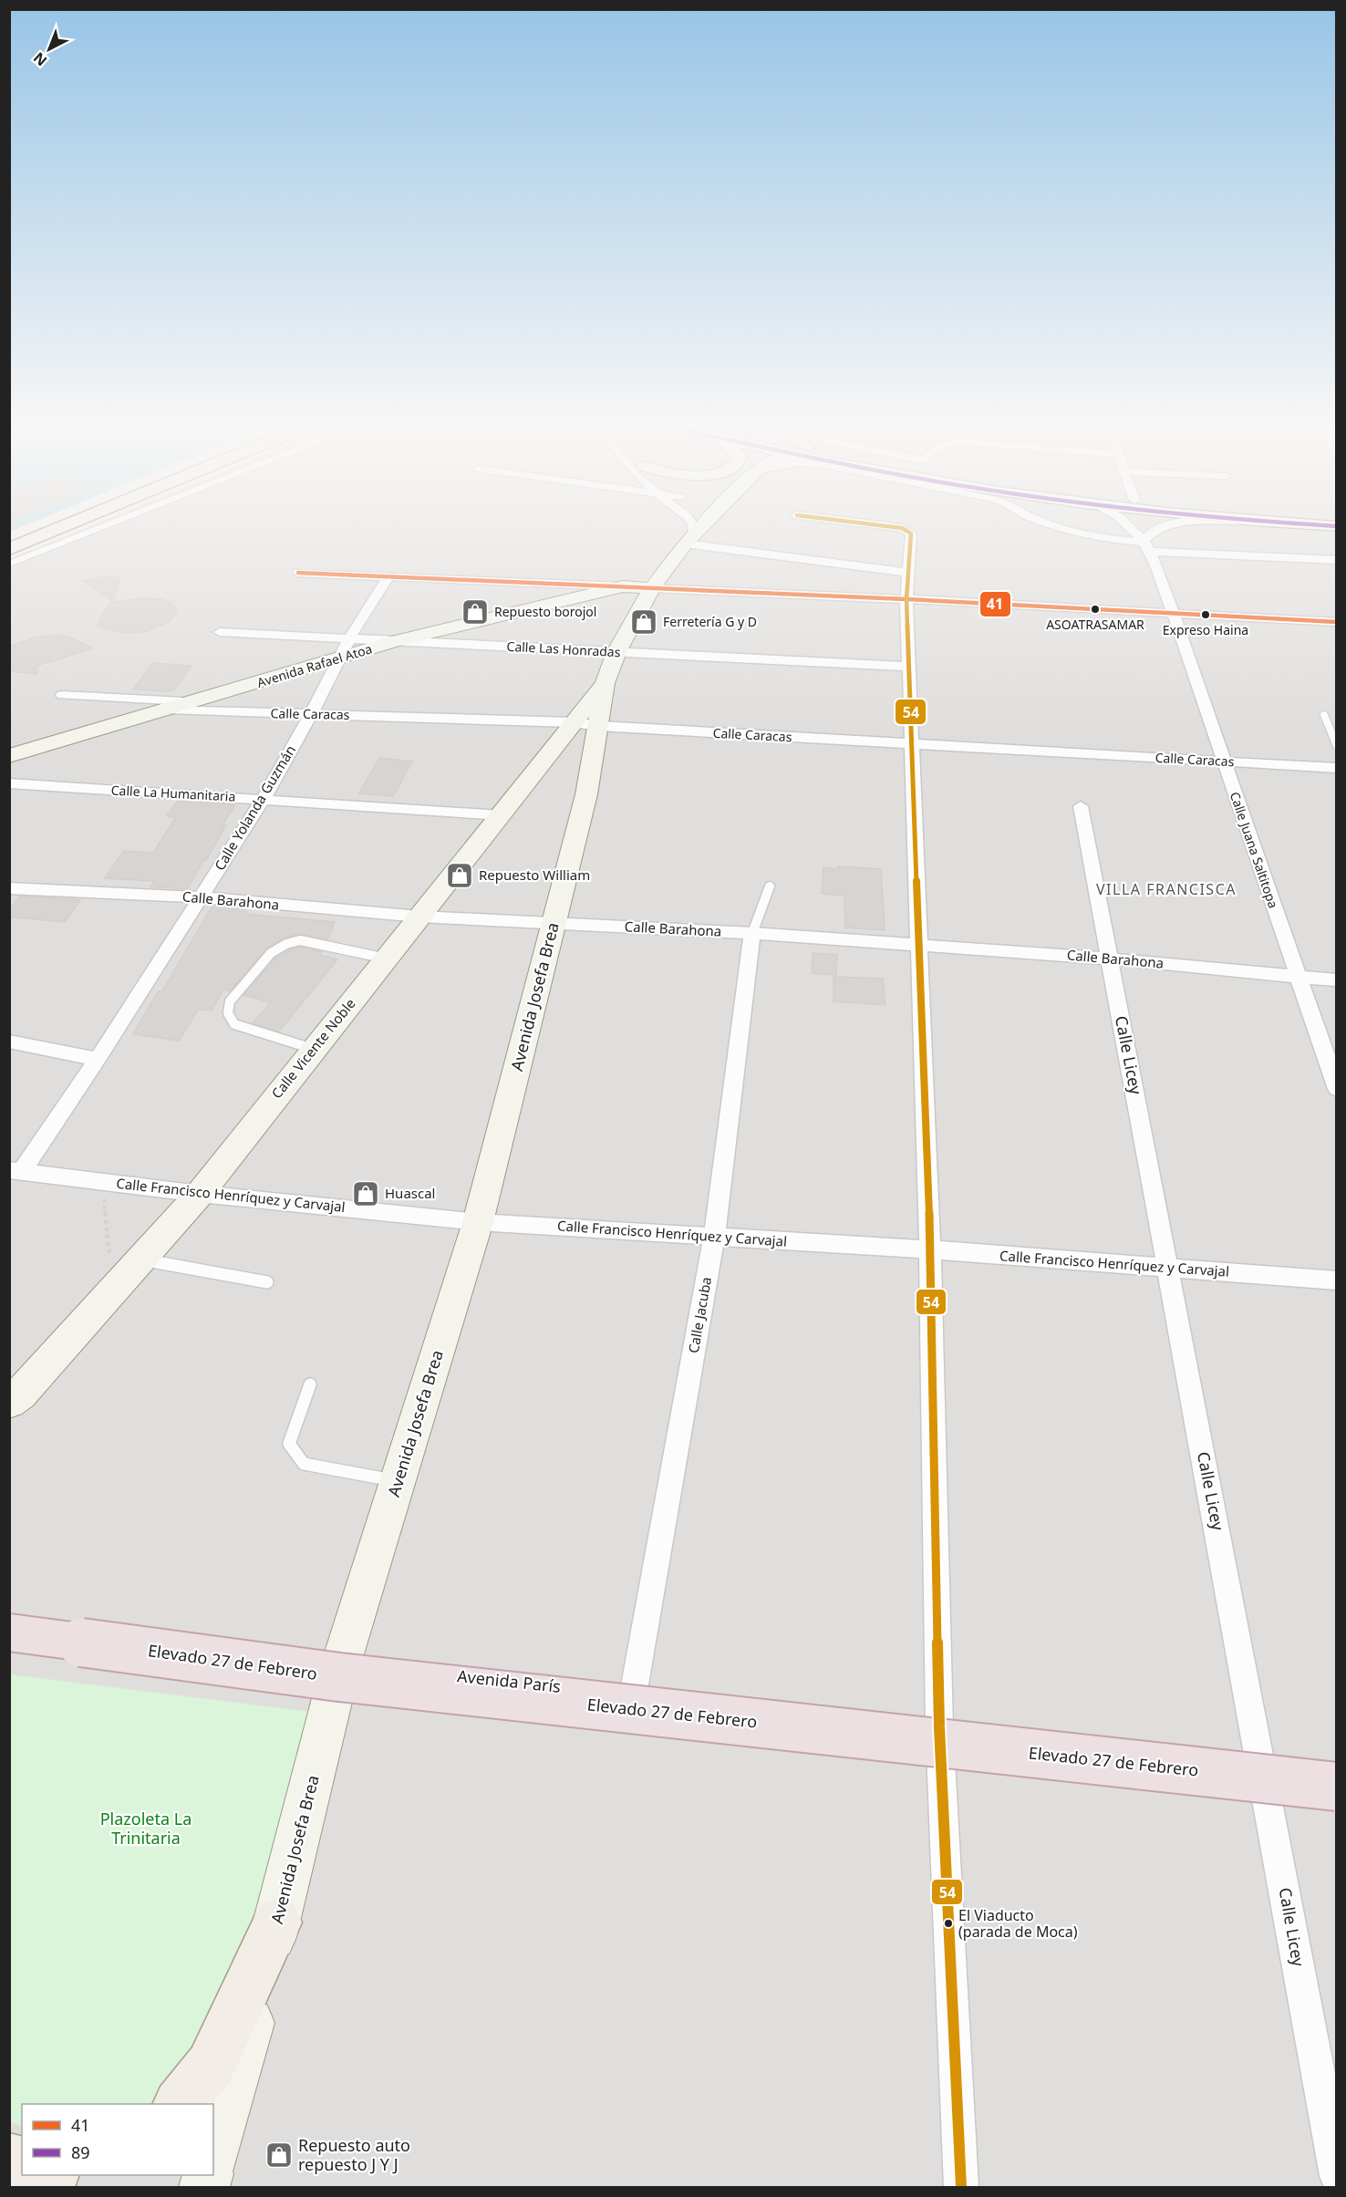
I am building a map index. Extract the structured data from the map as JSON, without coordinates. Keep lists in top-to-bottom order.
{
  "streets": {
    "highway": ["Elevado 27 de Febrero"],
    "main road": [
      "Avenida Rafael Atoa",
      "Avenida Josefa Brea",
      "Calle Vicente Noble",
      "Avenida París"
    ],
    "street": [
      "Calle Las Honradas",
      "Calle Caracas",
      "Calle La Humanitaria",
      "Calle Yolanda Guzmán",
      "Calle Juana Saltitopa",
      "Calle Barahona",
      "Calle Licey",
      "Calle Francisco Henríquez y Carvajal",
      "Calle Jacuba"
    ]
  },
  "crossings": [
    ["Calle Las Honradas", "Avenida Rafael Atoa"],
    ["Calle Las Honradas", "Calle Yolanda Guzmán"],
    ["Calle Las Honradas", "Avenida Josefa Brea"],
    ["Avenida Rafael Atoa", "Calle Caracas"],
    ["Avenida Rafael Atoa", "Calle Yolanda Guzmán"],
    ["Calle Caracas", "Calle Yolanda Guzmán"],
    ["Calle Caracas", "Calle Juana Saltitopa"],
    ["Calle Caracas", "Avenida Josefa Brea"],
    ["Calle Caracas", "Calle Vicente Noble"],
    ["Calle La Humanitaria", "Calle Yolanda Guzmán"],
    ["Calle La Humanitaria", "Calle Vicente Noble"],
    ["Calle Yolanda Guzmán", "Calle Barahona"],
    ["Calle Yolanda Guzmán", "Calle Francisco Henríquez y Carvajal"],
    ["Calle Juana Saltitopa", "Calle Barahona"],
    ["Calle Barahona", "Avenida Josefa Brea"],
    ["Calle Barahona", "Calle Vicente Noble"],
    ["Calle Barahona", "Calle Licey"],
    ["Calle Barahona", "Calle Jacuba"],
    ["Avenida Josefa Brea", "Calle Vicente Noble"],
    ["Avenida Josefa Brea", "Calle Francisco Henríquez y Carvajal"],
    ["Avenida Josefa Brea", "Avenida París"],
    ["Calle Vicente Noble", "Calle Francisco Henríquez y Carvajal"],
    ["Calle Licey", "Calle Francisco Henríquez y Carvajal"],
    ["Calle Licey", "Avenida París"],
    ["Calle Francisco Henríquez y Carvajal", "Calle Jacuba"],
    ["Calle Jacuba", "Avenida París"]
  ],
  "districts": ["VILLA FRANCISCA"],
  "parks": ["Plazoleta La Trinitaria"],
  "places": {
    "other": ["ASOATRASAMAR", "Expreso Haina", "El Viaducto (parada de Moca)"],
    "shop": [
      "Repuesto borojol",
      "Ferretería G y D",
      "Repuesto William",
      "Huascal",
      "Repuesto auto repuesto J Y J"
    ]
  },
  "lines": ["transit line 54", "transit line 41"],
  "legend": ["41", "89"],
  "north": "bottom left"
}
